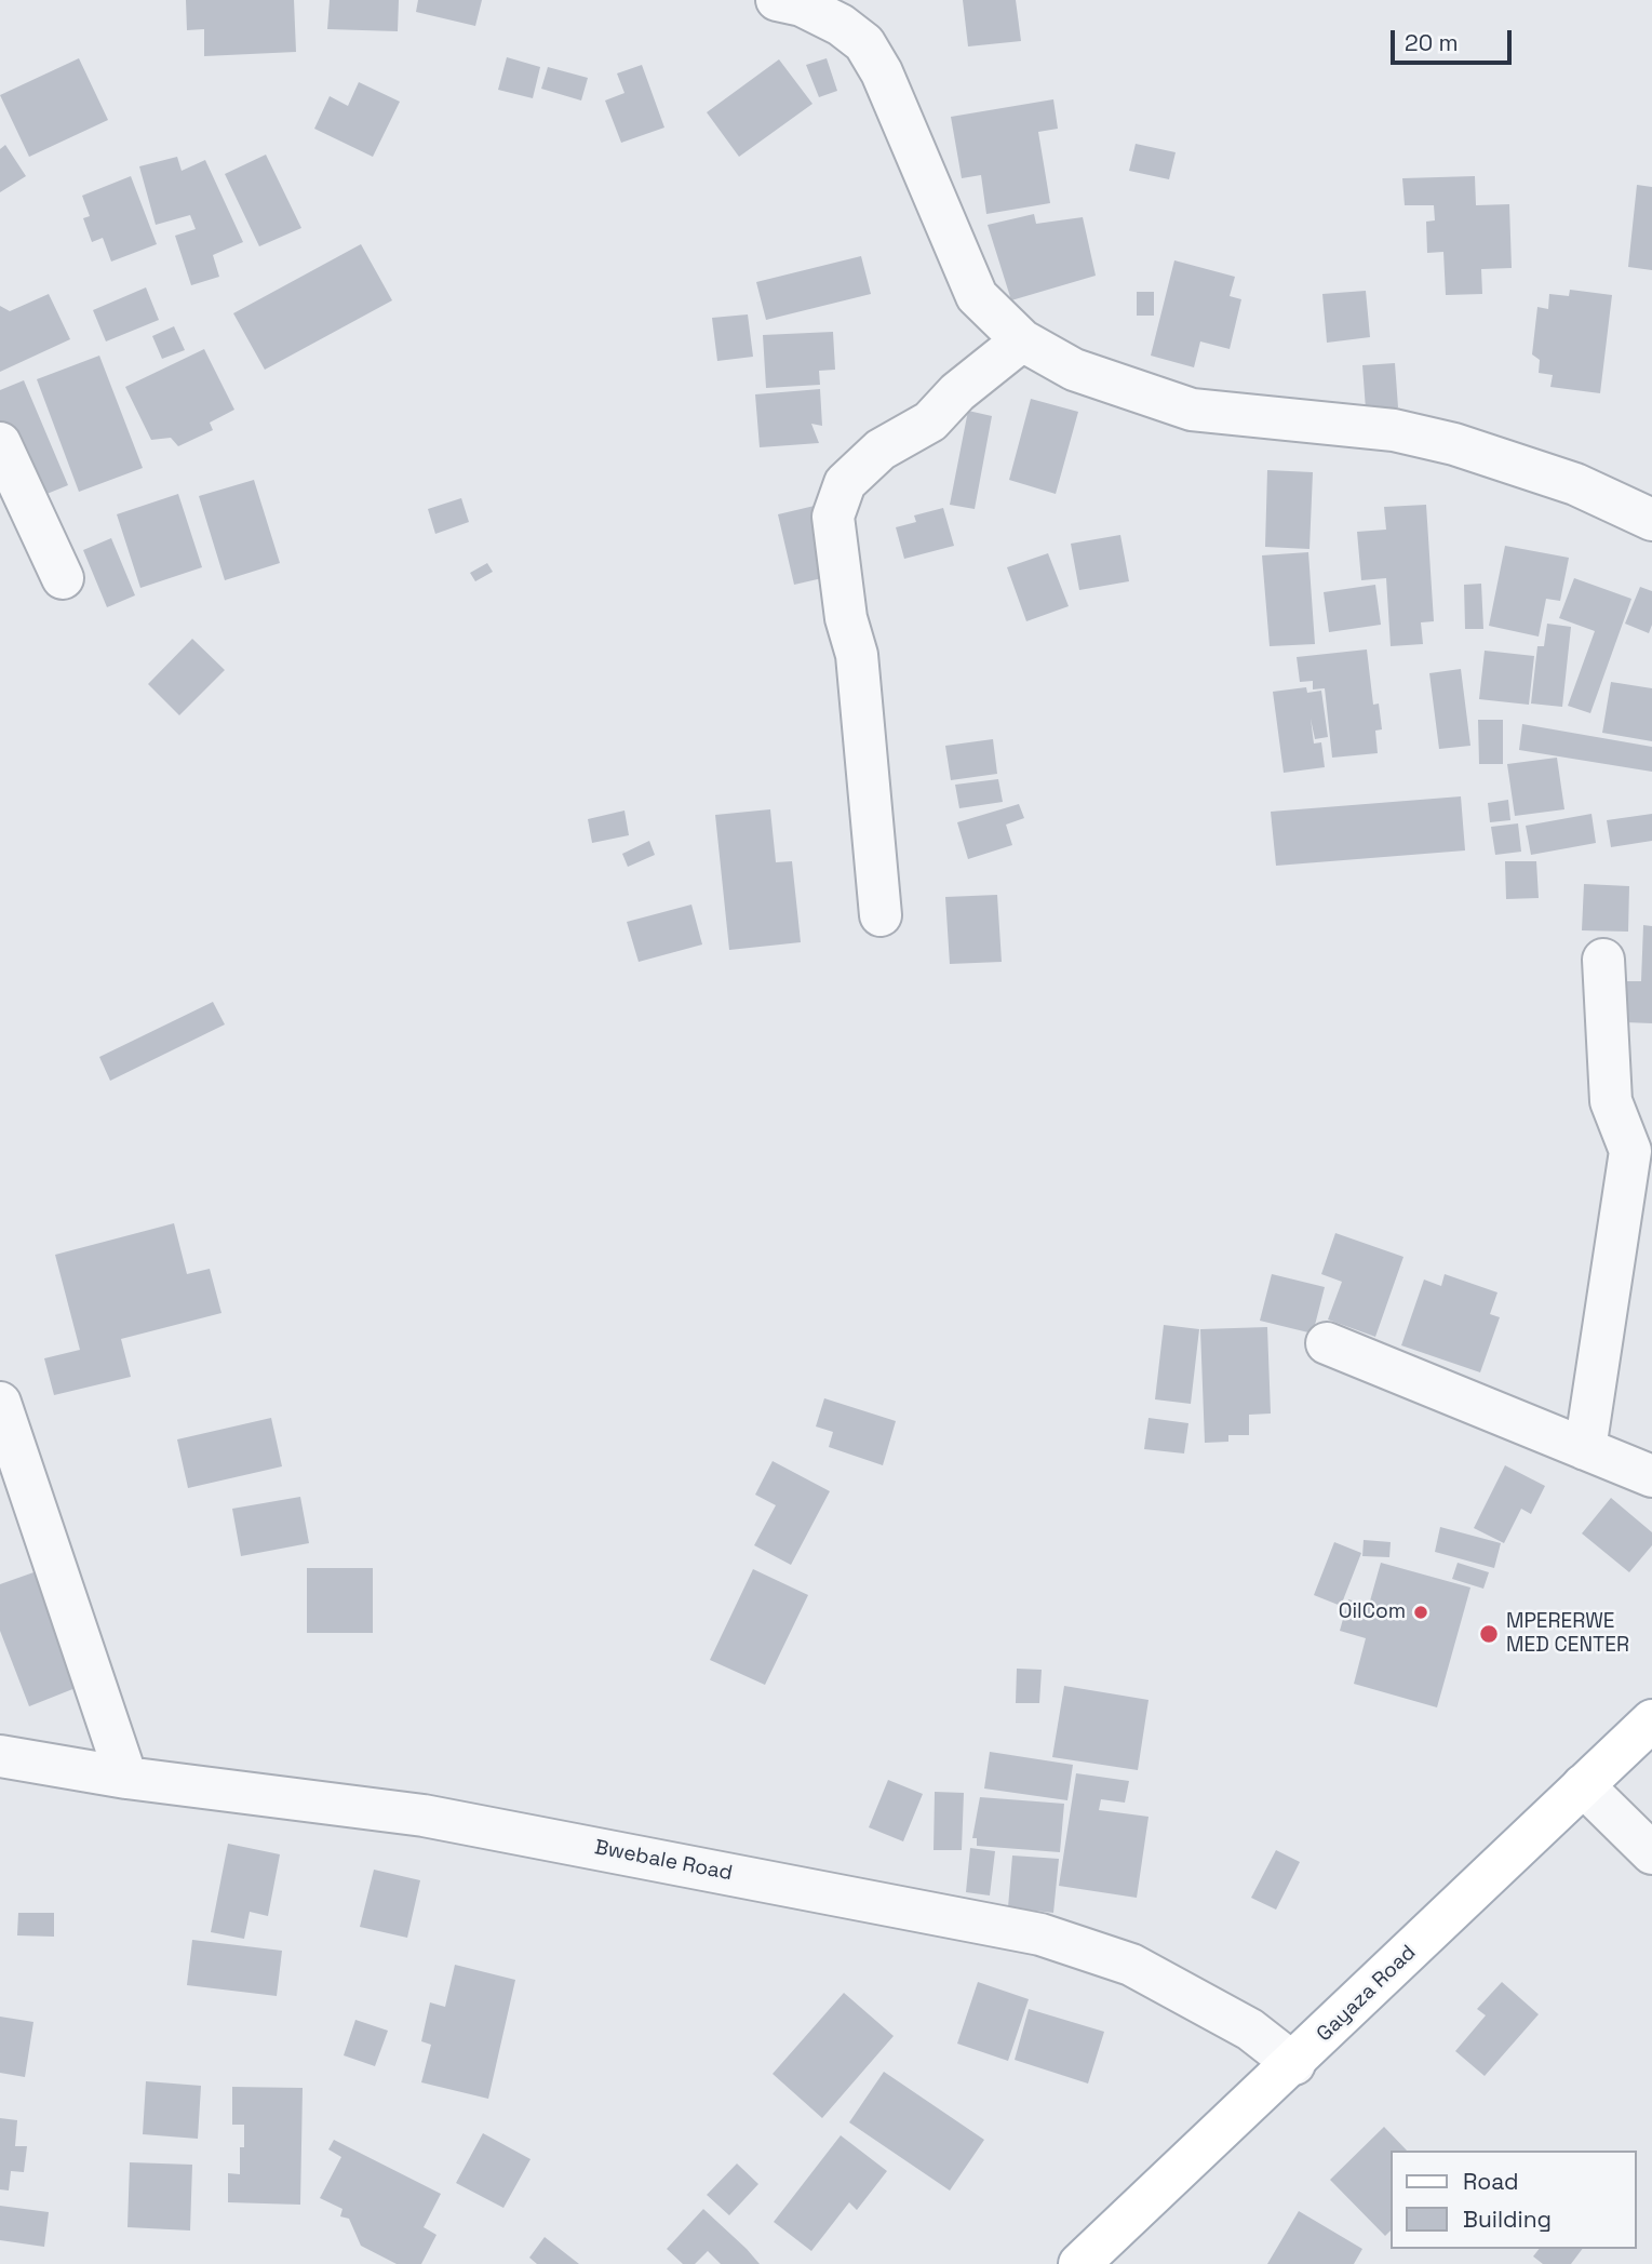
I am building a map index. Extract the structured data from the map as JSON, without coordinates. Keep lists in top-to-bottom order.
{
  "streets": {
    "main road": ["Gayaza Road"],
    "street": ["Bwebale Road"]
  },
  "crossings": [
    ["Bwebale Road", "Gayaza Road"]
  ],
  "places": ["OilCom", "MPERERWE MED CENTER"],
  "legend": ["Road", "Building"],
  "scale_bar": "20 m"
}
